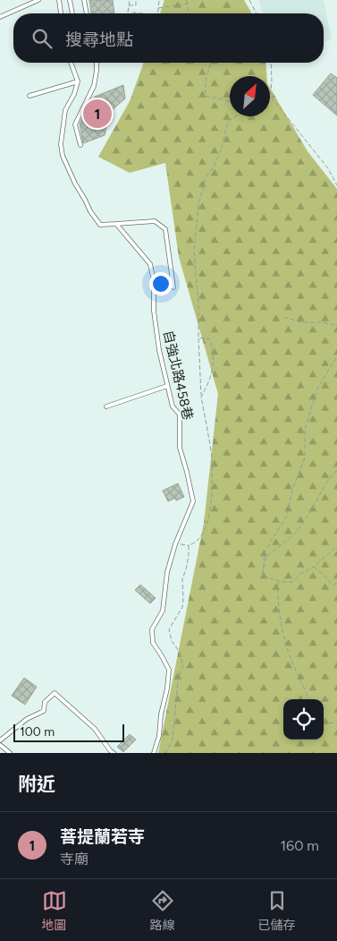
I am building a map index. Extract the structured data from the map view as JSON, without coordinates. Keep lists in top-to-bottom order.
{
  "streets": {
    "lane": ["自強北路458巷"]
  },
  "scale_bar": "100 m",
  "north": "top right",
  "page": {
    "search": "搜尋地點",
    "pins": "1",
    "scale": "100 m",
    "heading": "附近",
    "list": [
      {
        "mark": "1",
        "name": "菩提蘭若寺",
        "note": "寺廟",
        "value": "160 m"
      }
    ],
    "nav": ["地圖", "路線", "已儲存"]
  }
}
